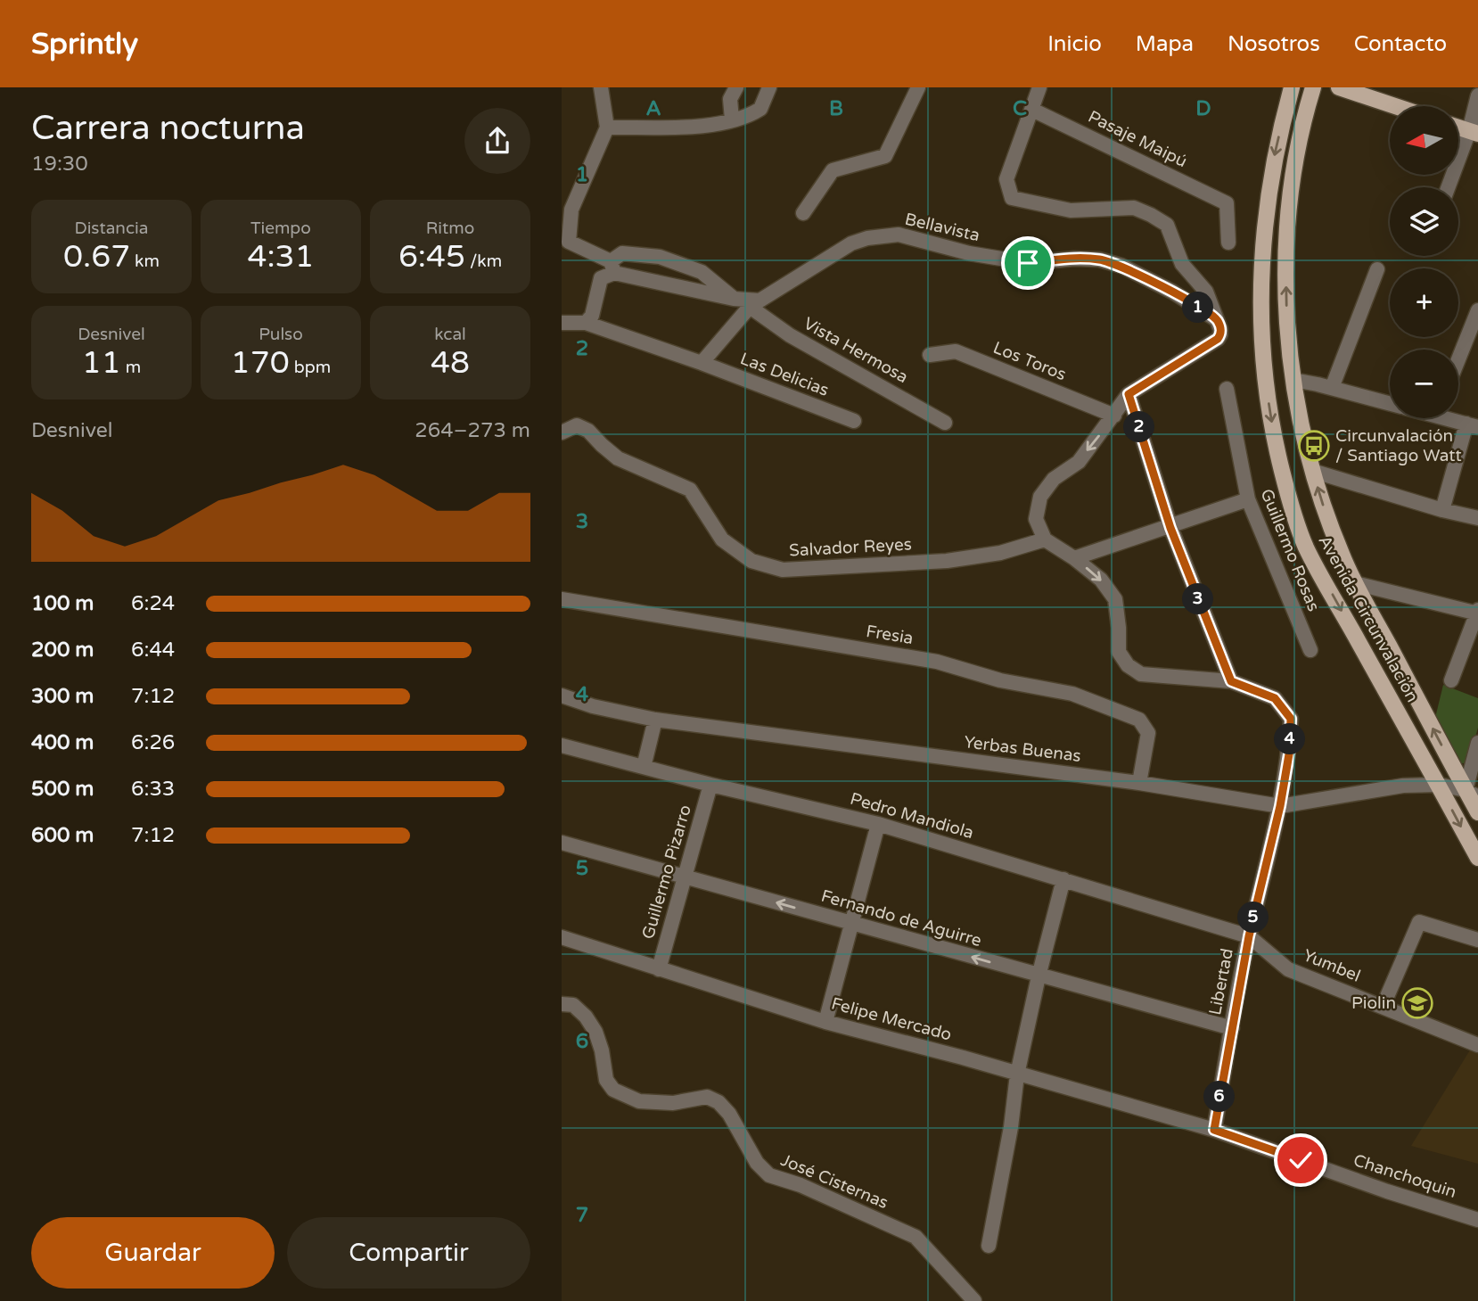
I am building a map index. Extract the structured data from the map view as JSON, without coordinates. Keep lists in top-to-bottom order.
{
  "streets": {
    "main road": ["Avenida Circunvalación"],
    "street": [
      "Pasaje Maipú",
      "Bellavista",
      "Vista Hermosa",
      "Los Toros",
      "Las Delicias",
      "Salvador Reyes",
      "Guillermo Rosas",
      "Fresia",
      "Yerbas Buenas",
      "Pedro Mandiola",
      "Guillermo Pizarro",
      "Fernando de Aguirre",
      "Yumbel",
      "Libertad",
      "Felipe Mercado",
      "Chanchoquin",
      "José Cisternas"
    ]
  },
  "crossings": [
    ["Bellavista", "Vista Hermosa"],
    ["Bellavista", "Las Delicias"],
    ["Vista Hermosa", "Las Delicias"],
    ["Avenida Circunvalación", "Yerbas Buenas"],
    ["Fresia", "Yerbas Buenas"],
    ["Yerbas Buenas", "Libertad"],
    ["Pedro Mandiola", "Guillermo Pizarro"],
    ["Pedro Mandiola", "Yumbel"],
    ["Pedro Mandiola", "Libertad"],
    ["Guillermo Pizarro", "Fernando de Aguirre"],
    ["Guillermo Pizarro", "Felipe Mercado"],
    ["Fernando de Aguirre", "Libertad"],
    ["Yumbel", "Libertad"],
    ["Libertad", "Felipe Mercado"],
    ["Libertad", "Chanchoquin"],
    ["Felipe Mercado", "Chanchoquin"]
  ],
  "one_way": ["Fernando de Aguirre"],
  "places": {
    "bus stop": ["Circunvalación / Santiago Watt"],
    "school or university": ["Piolin"]
  },
  "north": "left",
  "page": {
    "header": "Sprintly",
    "nav": [
      "Inicio",
      "Mapa",
      "Nosotros",
      "Contacto"
    ],
    "heading": ["Carrera nocturna", "19:30"],
    "map_buttons": ["+", "−"],
    "stats": [
      ["Distancia", "0.67 km"],
      ["Tiempo", "4:31"],
      ["Ritmo", "6:45 /km"],
      ["Desnivel", "11 m"],
      ["Pulso", "170 bpm"],
      ["kcal", "48"]
    ],
    "pins": [
      "1",
      "2",
      "3",
      "4",
      "5",
      "6"
    ],
    "chart": ["Desnivel", "264–273 m"],
    "list": [
      {
        "name": "100 m",
        "note": "6:24"
      },
      {
        "name": "200 m",
        "note": "6:44"
      },
      {
        "name": "300 m",
        "note": "7:12"
      },
      {
        "name": "400 m",
        "note": "6:26"
      },
      {
        "name": "500 m",
        "note": "6:33"
      },
      {
        "name": "600 m",
        "note": "7:12"
      }
    ],
    "buttons": ["Guardar", "Compartir"]
  },
  "grid": {
    "columns": [
      "A",
      "B",
      "C",
      "D"
    ],
    "rows": [
      "1",
      "2",
      "3",
      "4",
      "5",
      "6",
      "7"
    ]
  }
}
